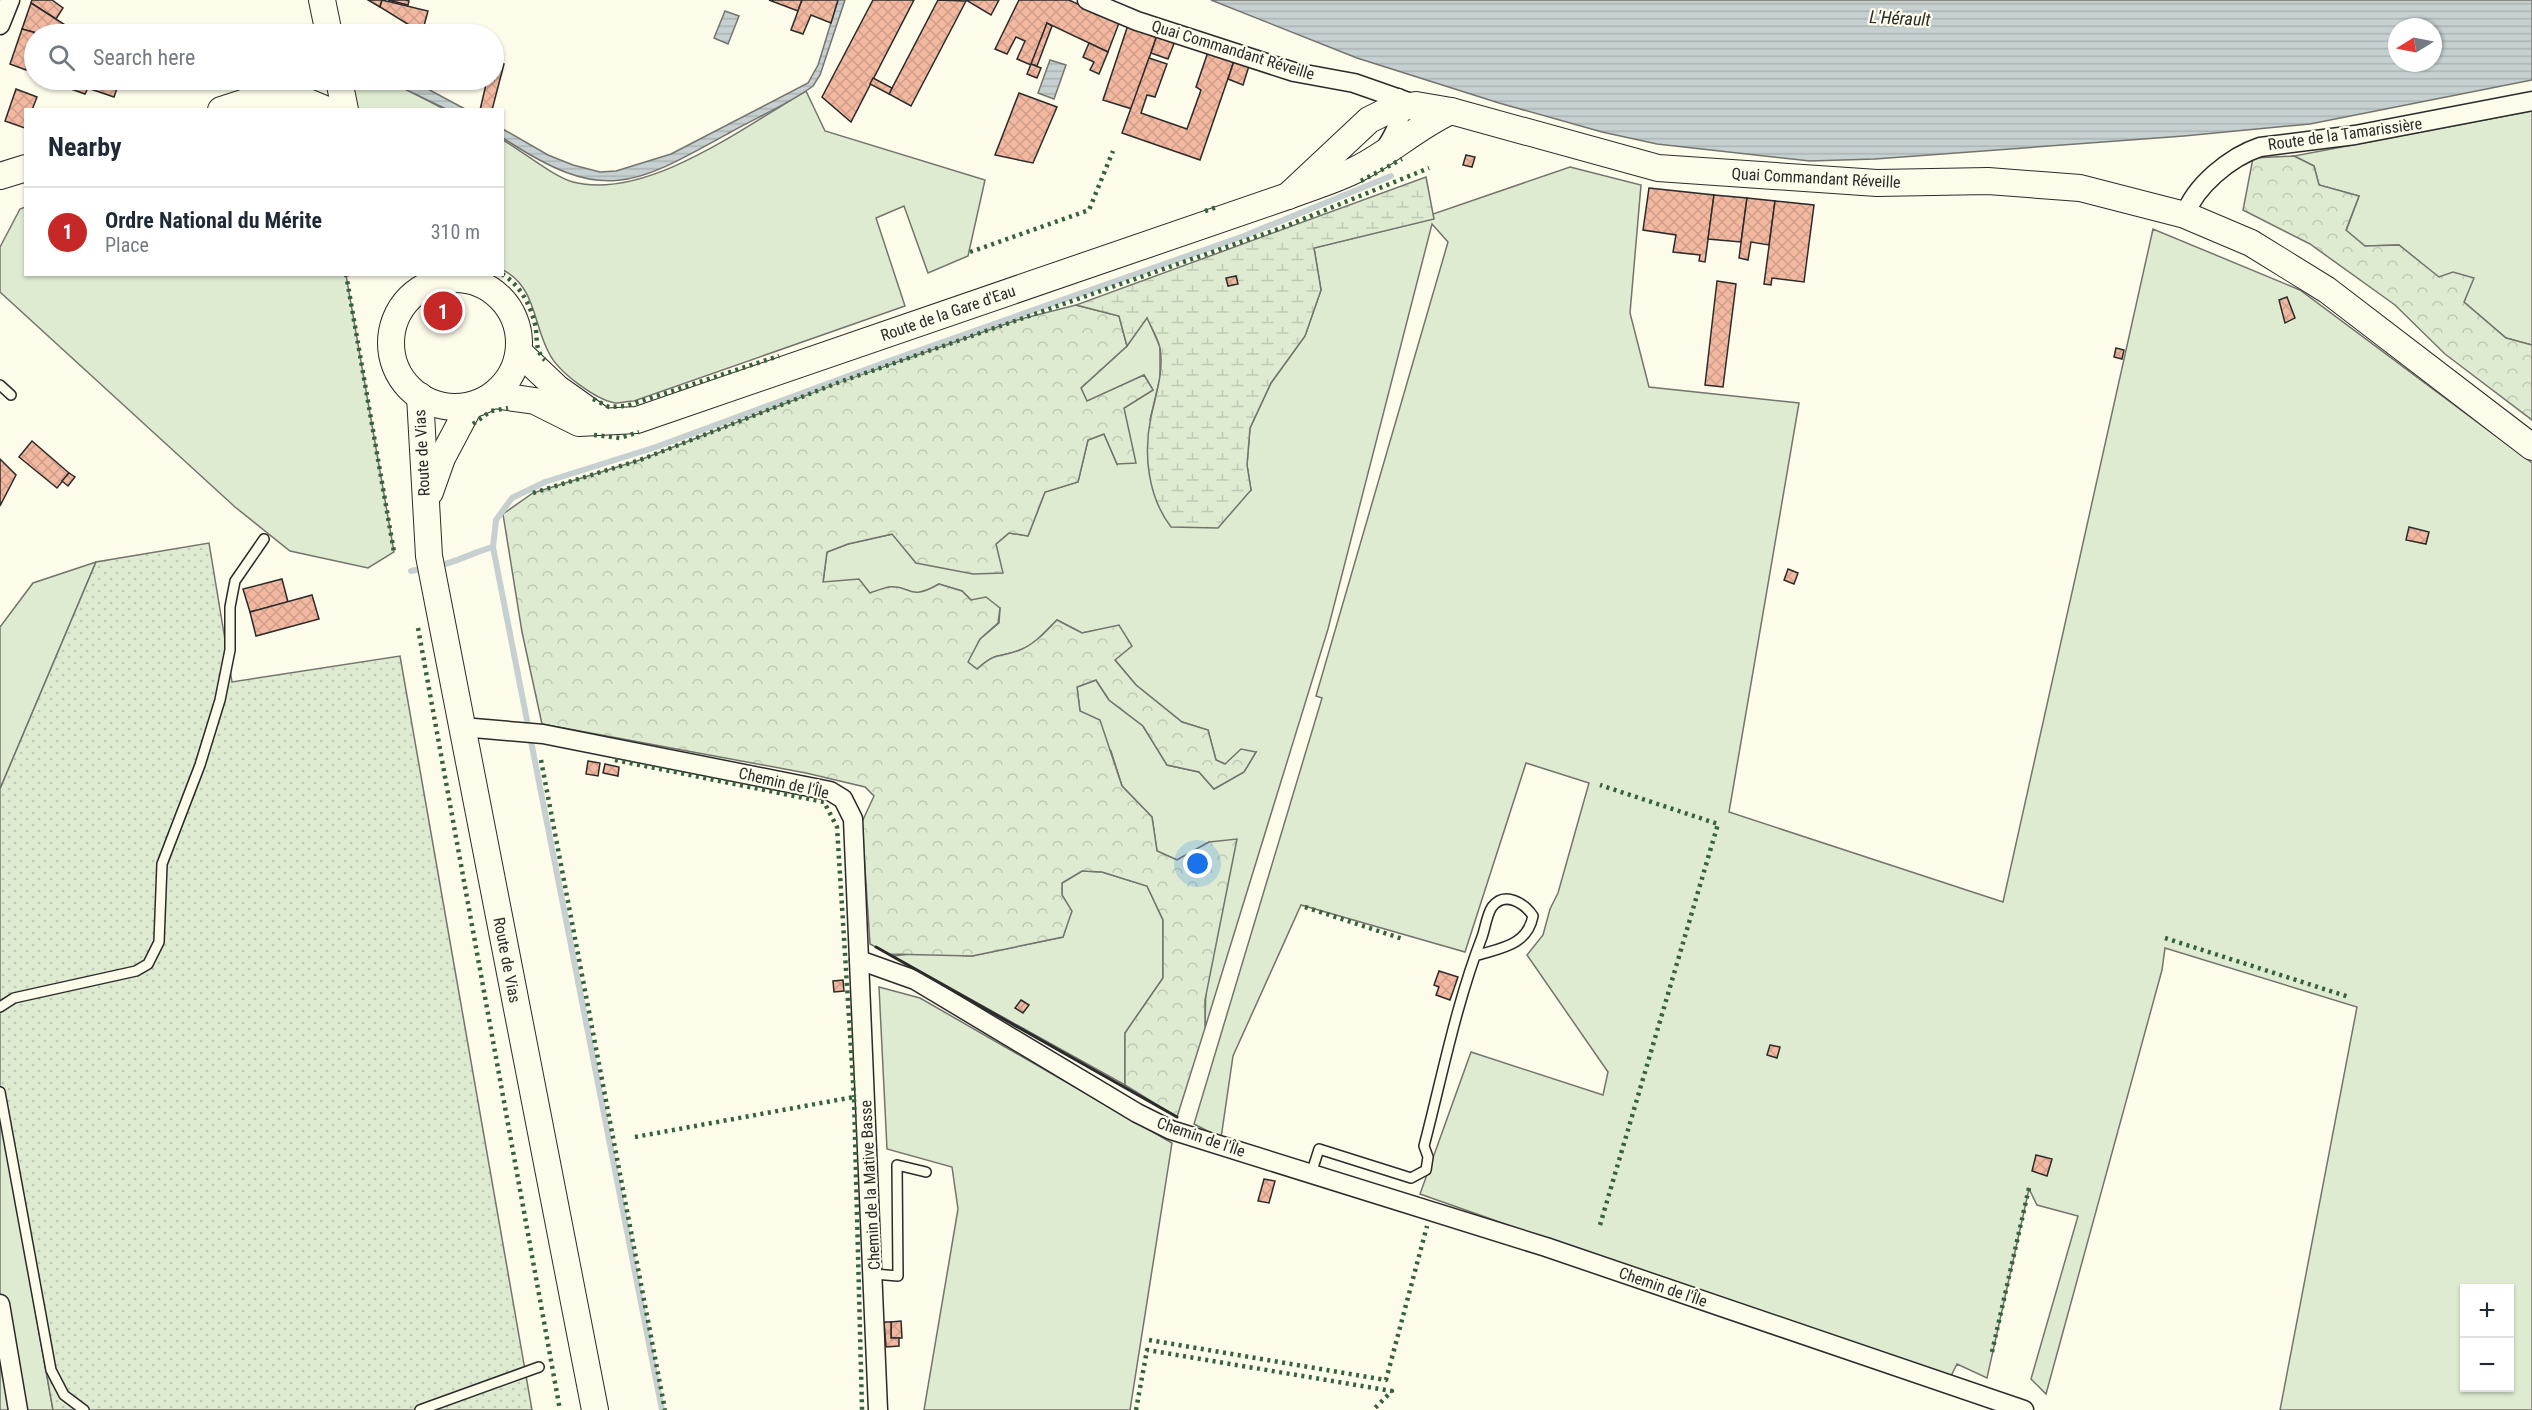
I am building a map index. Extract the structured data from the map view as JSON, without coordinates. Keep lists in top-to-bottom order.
{
  "streets": {
    "main road": ["Quai Commandant Réveille", "Route de la Gare d'Eau", "Route de Vias"],
    "street": ["Route de la Tamarissière", "Chemin de l'Île", "Chemin de la Mative Basse"]
  },
  "crossings": [
    ["Quai Commandant Réveille", "Route de la Tamarissière"],
    ["Quai Commandant Réveille", "Route de la Gare d'Eau"],
    ["Route de la Gare d'Eau", "Route de Vias"],
    ["Route de Vias", "Chemin de l'Île"],
    ["Chemin de l'Île", "Chemin de la Mative Basse"]
  ],
  "water": ["L'Hérault"],
  "north": "left",
  "page": {
    "search": "Search here",
    "heading": "Nearby",
    "list": [
      {
        "mark": "1",
        "name": "Ordre National du Mérite",
        "note": "Place",
        "value": "310 m"
      }
    ],
    "pins": "1",
    "map_buttons": ["+", "−"]
  }
}
